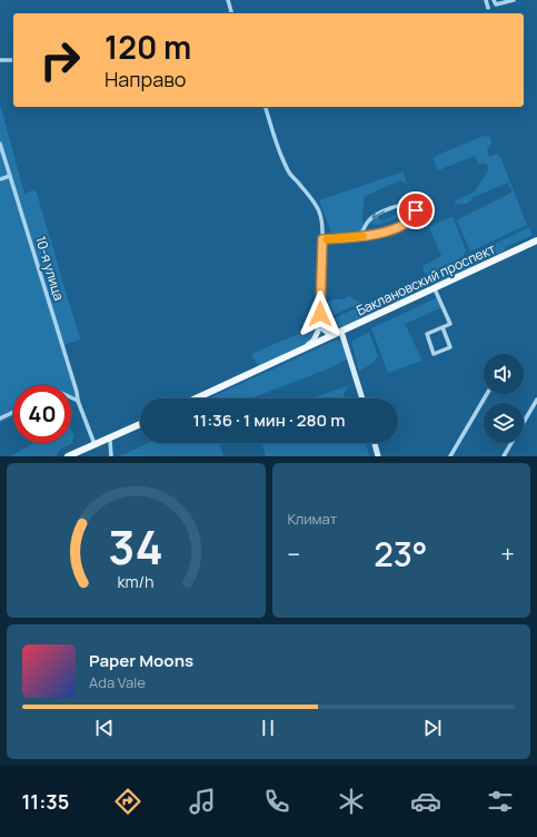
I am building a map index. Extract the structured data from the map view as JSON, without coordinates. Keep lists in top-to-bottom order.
{
  "streets": {
    "main road": ["Баклановский проспект"],
    "street": ["10-я улица"]
  },
  "page": {
    "turn": ["120 m", "Направо"],
    "limit": "40",
    "trip": "11:36 · 1 мин · 280 m",
    "tile": "Климат",
    "heat": ["−", "23°", "+"],
    "song": ["Paper Moons", "Ada Vale"],
    "tabs": "11:35",
    "gauge": ["34", "km/h"]
  }
}
